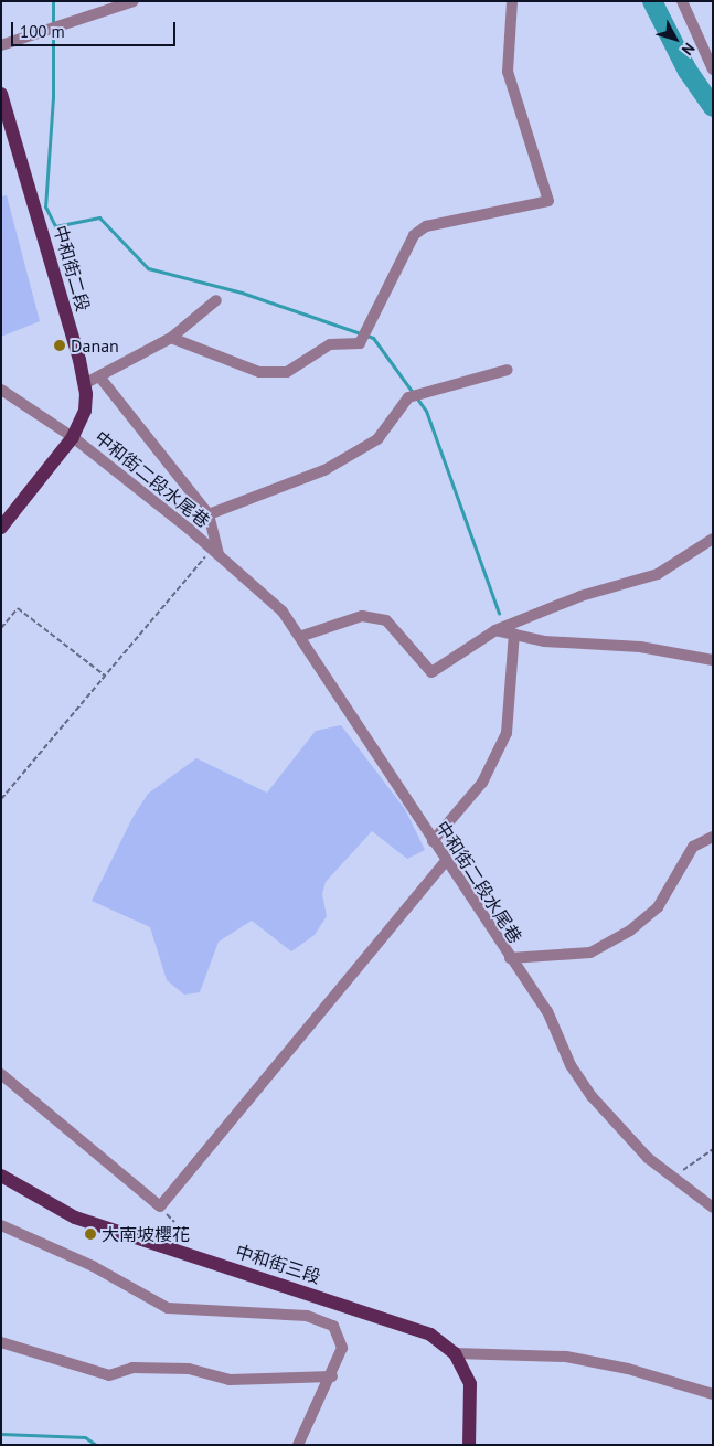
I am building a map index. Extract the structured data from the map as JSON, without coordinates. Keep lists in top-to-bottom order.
{
  "streets": {
    "main road": ["中和街二段", "中和街三段"],
    "street": ["中和街二段水尾巷"]
  },
  "crossings": [
    ["中和街二段", "中和街二段水尾巷"]
  ],
  "places": ["Danan", "大南坡櫻花"],
  "scale_bar": "100 m",
  "north": "bottom right"
}
